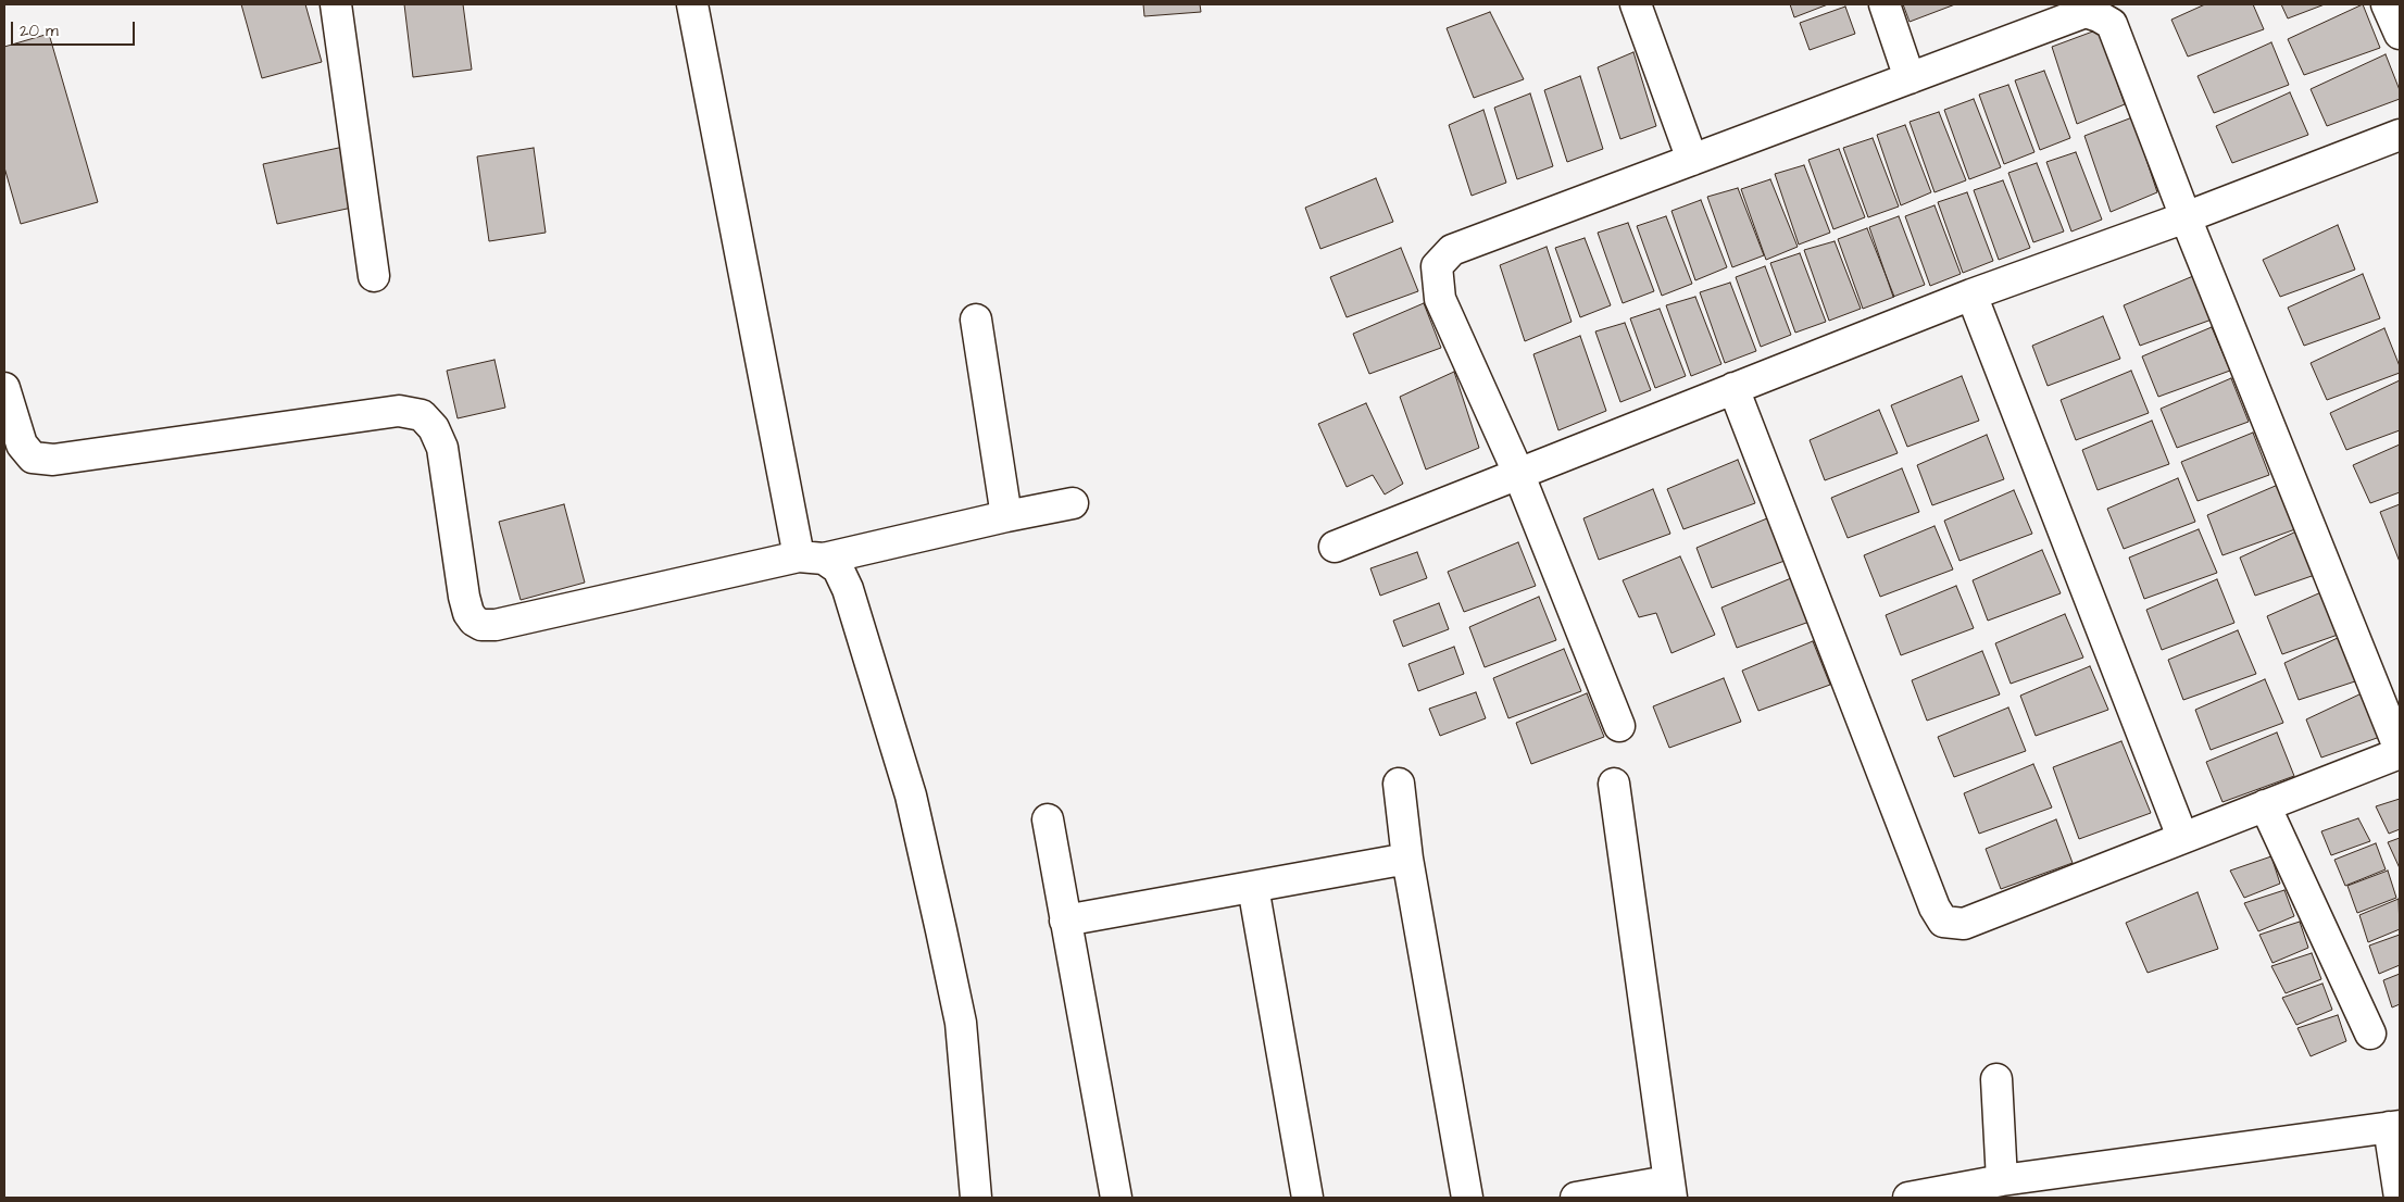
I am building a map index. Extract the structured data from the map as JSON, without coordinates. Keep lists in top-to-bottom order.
{
  "scale_bar": "20 m"
}
